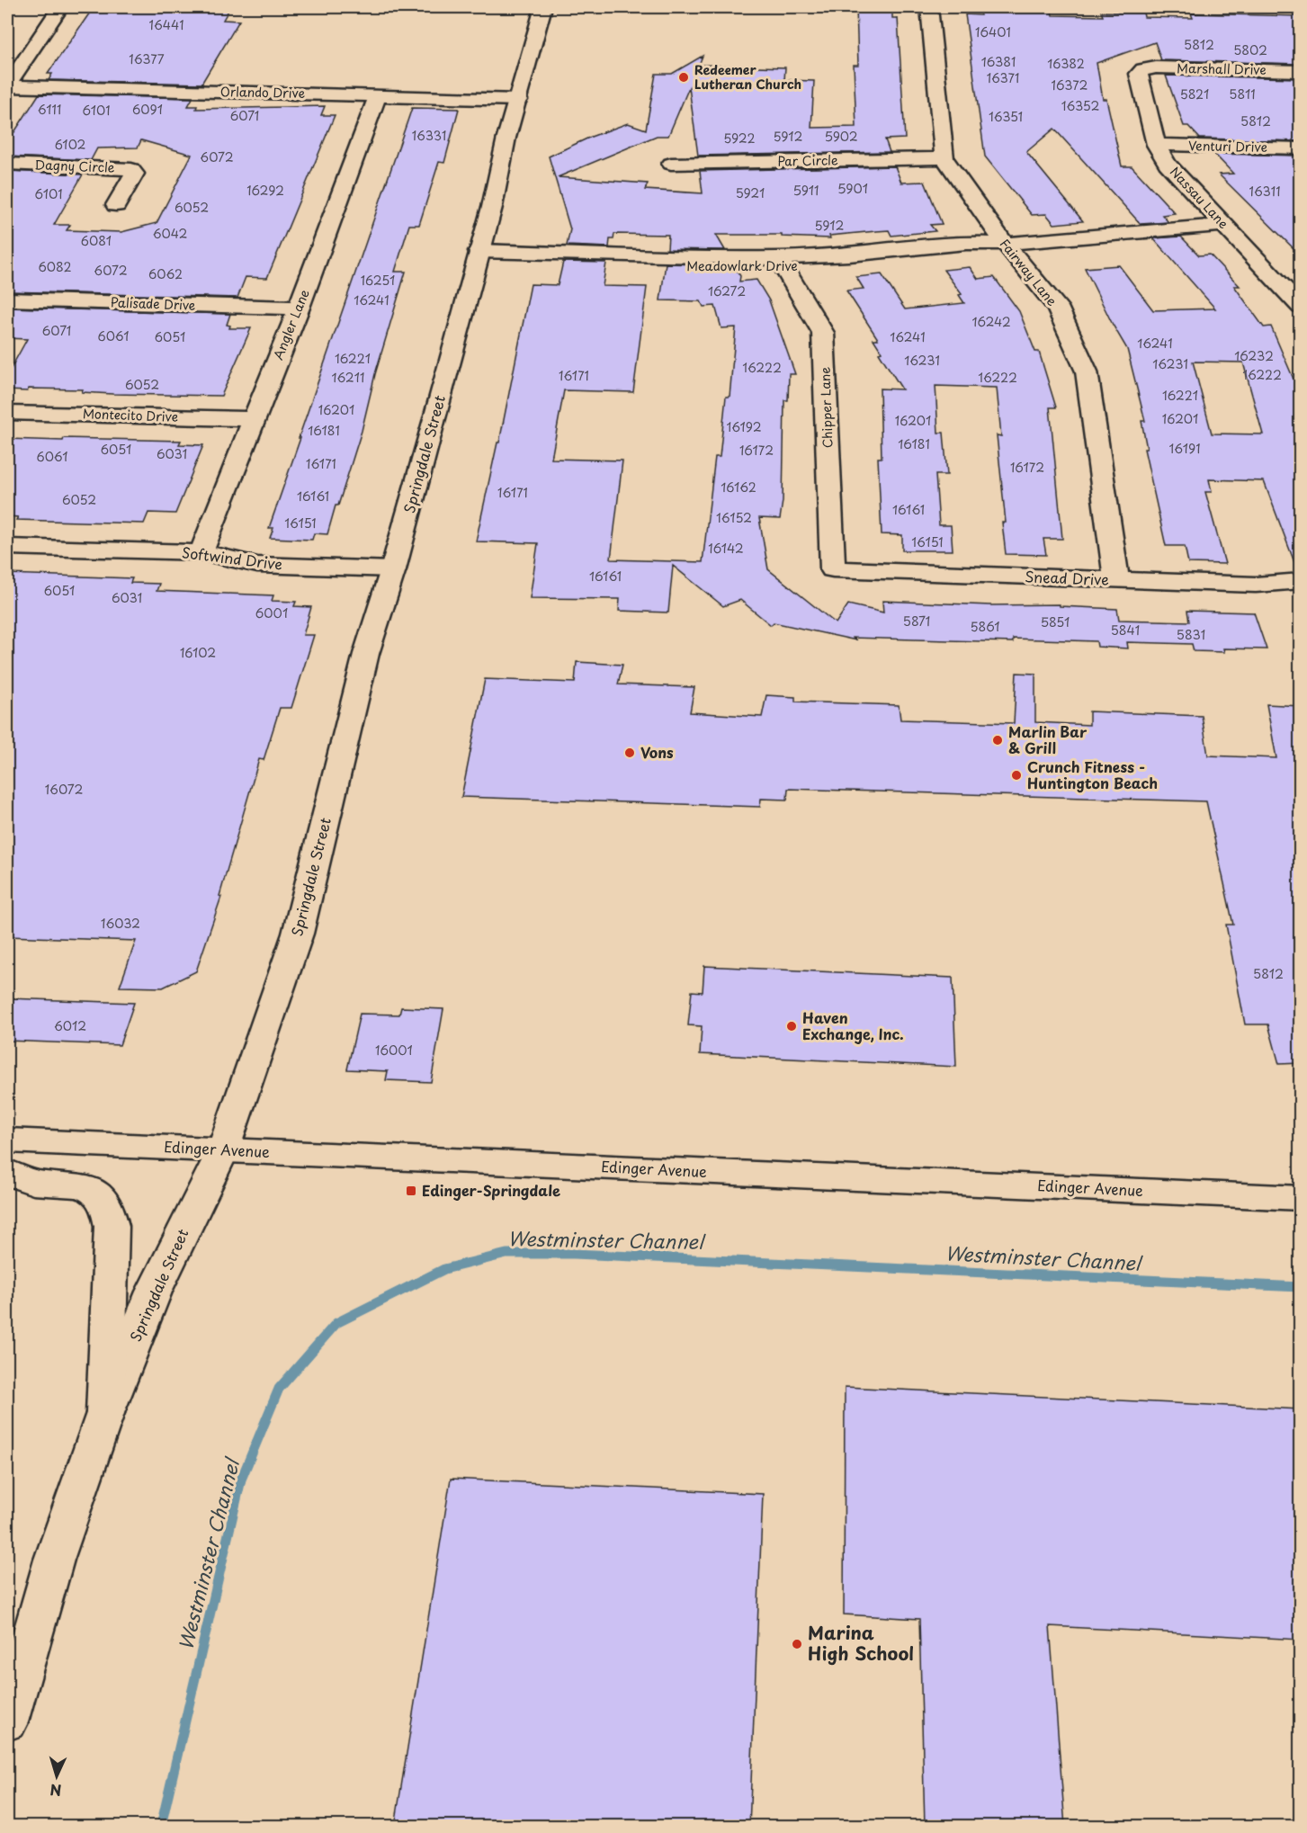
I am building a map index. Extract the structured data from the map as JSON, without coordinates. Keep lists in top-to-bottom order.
{
  "streets": {
    "street": [
      "Marshall Drive",
      "Orlando Drive",
      "Venturi Drive",
      "Par Circle",
      "Dagny Circle",
      "Nassau Lane",
      "Meadowlark Drive",
      "Fairway Lane",
      "Palisade Drive",
      "Angler Lane",
      "Chipper Lane",
      "Montecito Drive",
      "Springdale Street",
      "Softwind Drive",
      "Snead Drive",
      "Edinger Avenue"
    ]
  },
  "crossings": [
    ["Marshall Drive", "Nassau Lane"],
    ["Orlando Drive", "Angler Lane"],
    ["Orlando Drive", "Springdale Street"],
    ["Venturi Drive", "Nassau Lane"],
    ["Par Circle", "Fairway Lane"],
    ["Nassau Lane", "Meadowlark Drive"],
    ["Meadowlark Drive", "Fairway Lane"],
    ["Meadowlark Drive", "Chipper Lane"],
    ["Meadowlark Drive", "Springdale Street"],
    ["Fairway Lane", "Snead Drive"],
    ["Palisade Drive", "Angler Lane"],
    ["Angler Lane", "Montecito Drive"],
    ["Angler Lane", "Softwind Drive"],
    ["Chipper Lane", "Snead Drive"],
    ["Springdale Street", "Softwind Drive"],
    ["Springdale Street", "Edinger Avenue"]
  ],
  "water": ["Westminster Channel"],
  "places": {
    "other": [
      "Redeemer Lutheran Church",
      "Marlin Bar & Grill",
      "Vons",
      "Crunch Fitness - Huntington Beach",
      "Haven Exchange, Inc.",
      "Marina High School"
    ],
    "transit": ["Edinger-Springdale"]
  },
  "house_numbers": [
    "16441",
    "16401",
    "5812",
    "5802",
    "16377",
    "16381",
    "16382",
    "16371",
    "16372",
    "5821",
    "5811",
    "16352",
    "6111",
    "6091",
    "6101",
    "6071",
    "16351",
    "5812",
    "16331",
    "5912",
    "5902",
    "5922",
    "6102",
    "6072",
    "5901",
    "16292",
    "5911",
    "16311",
    "5921",
    "6101",
    "6052",
    "5912",
    "6042",
    "6081",
    "6082",
    "6072",
    "6062",
    "16251",
    "16272",
    "16241",
    "16242",
    "6071",
    "6061",
    "6051",
    "16241",
    "16241",
    "16232",
    "16221",
    "16231",
    "16231",
    "16222",
    "16222",
    "16171",
    "16211",
    "16222",
    "6052",
    "16221",
    "16201",
    "16201",
    "16201",
    "16192",
    "16181",
    "16181",
    "16191",
    "6051",
    "16172",
    "6031",
    "6061",
    "16171",
    "16172",
    "16162",
    "16171",
    "16161",
    "6052",
    "16161",
    "16152",
    "16151",
    "16151",
    "16142",
    "16161",
    "6051",
    "6031",
    "6001",
    "5871",
    "5851",
    "5861",
    "5841",
    "5831",
    "16102",
    "16072",
    "16032",
    "5812",
    "6012",
    "16001"
  ],
  "north": "bottom"
}
